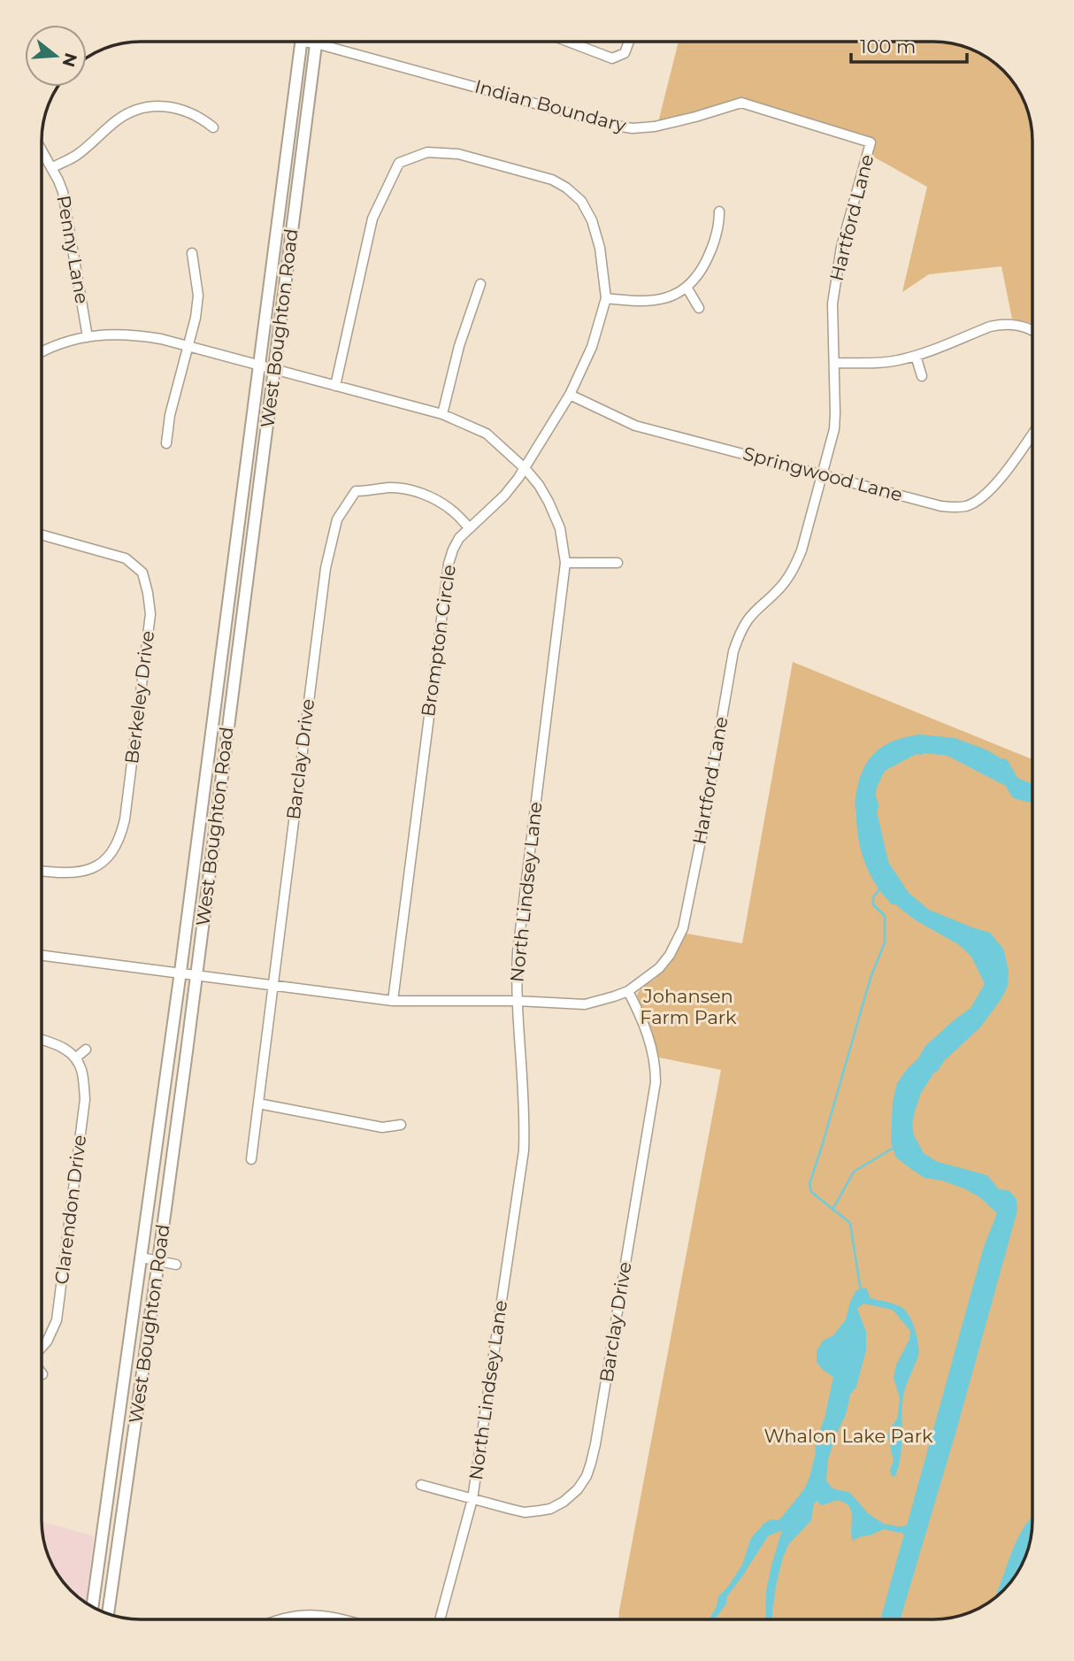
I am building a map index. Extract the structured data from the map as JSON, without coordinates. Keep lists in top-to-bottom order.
{
  "streets": {
    "main road": ["West Boughton Road"],
    "street": [
      "Indian Boundary",
      "Hartford Lane",
      "Penny Lane",
      "Springwood Lane",
      "Brompton Circle",
      "Berkeley Drive",
      "Barclay Drive",
      "North Lindsey Lane",
      "Clarendon Drive"
    ]
  },
  "crossings": [
    ["Indian Boundary", "Hartford Lane"],
    ["Indian Boundary", "West Boughton Road"],
    ["Hartford Lane", "West Boughton Road"],
    ["Hartford Lane", "Springwood Lane"],
    ["Hartford Lane", "Brompton Circle"],
    ["Hartford Lane", "Barclay Drive"],
    ["Hartford Lane", "North Lindsey Lane"],
    ["West Boughton Road", "North Lindsey Lane"],
    ["Springwood Lane", "Brompton Circle"],
    ["Brompton Circle", "Barclay Drive"],
    ["Brompton Circle", "North Lindsey Lane"],
    ["Barclay Drive", "North Lindsey Lane"]
  ],
  "parks": ["Johansen Farm Park", "Whalon Lake Park"],
  "scale_bar": "100 m",
  "north": "right"
}
